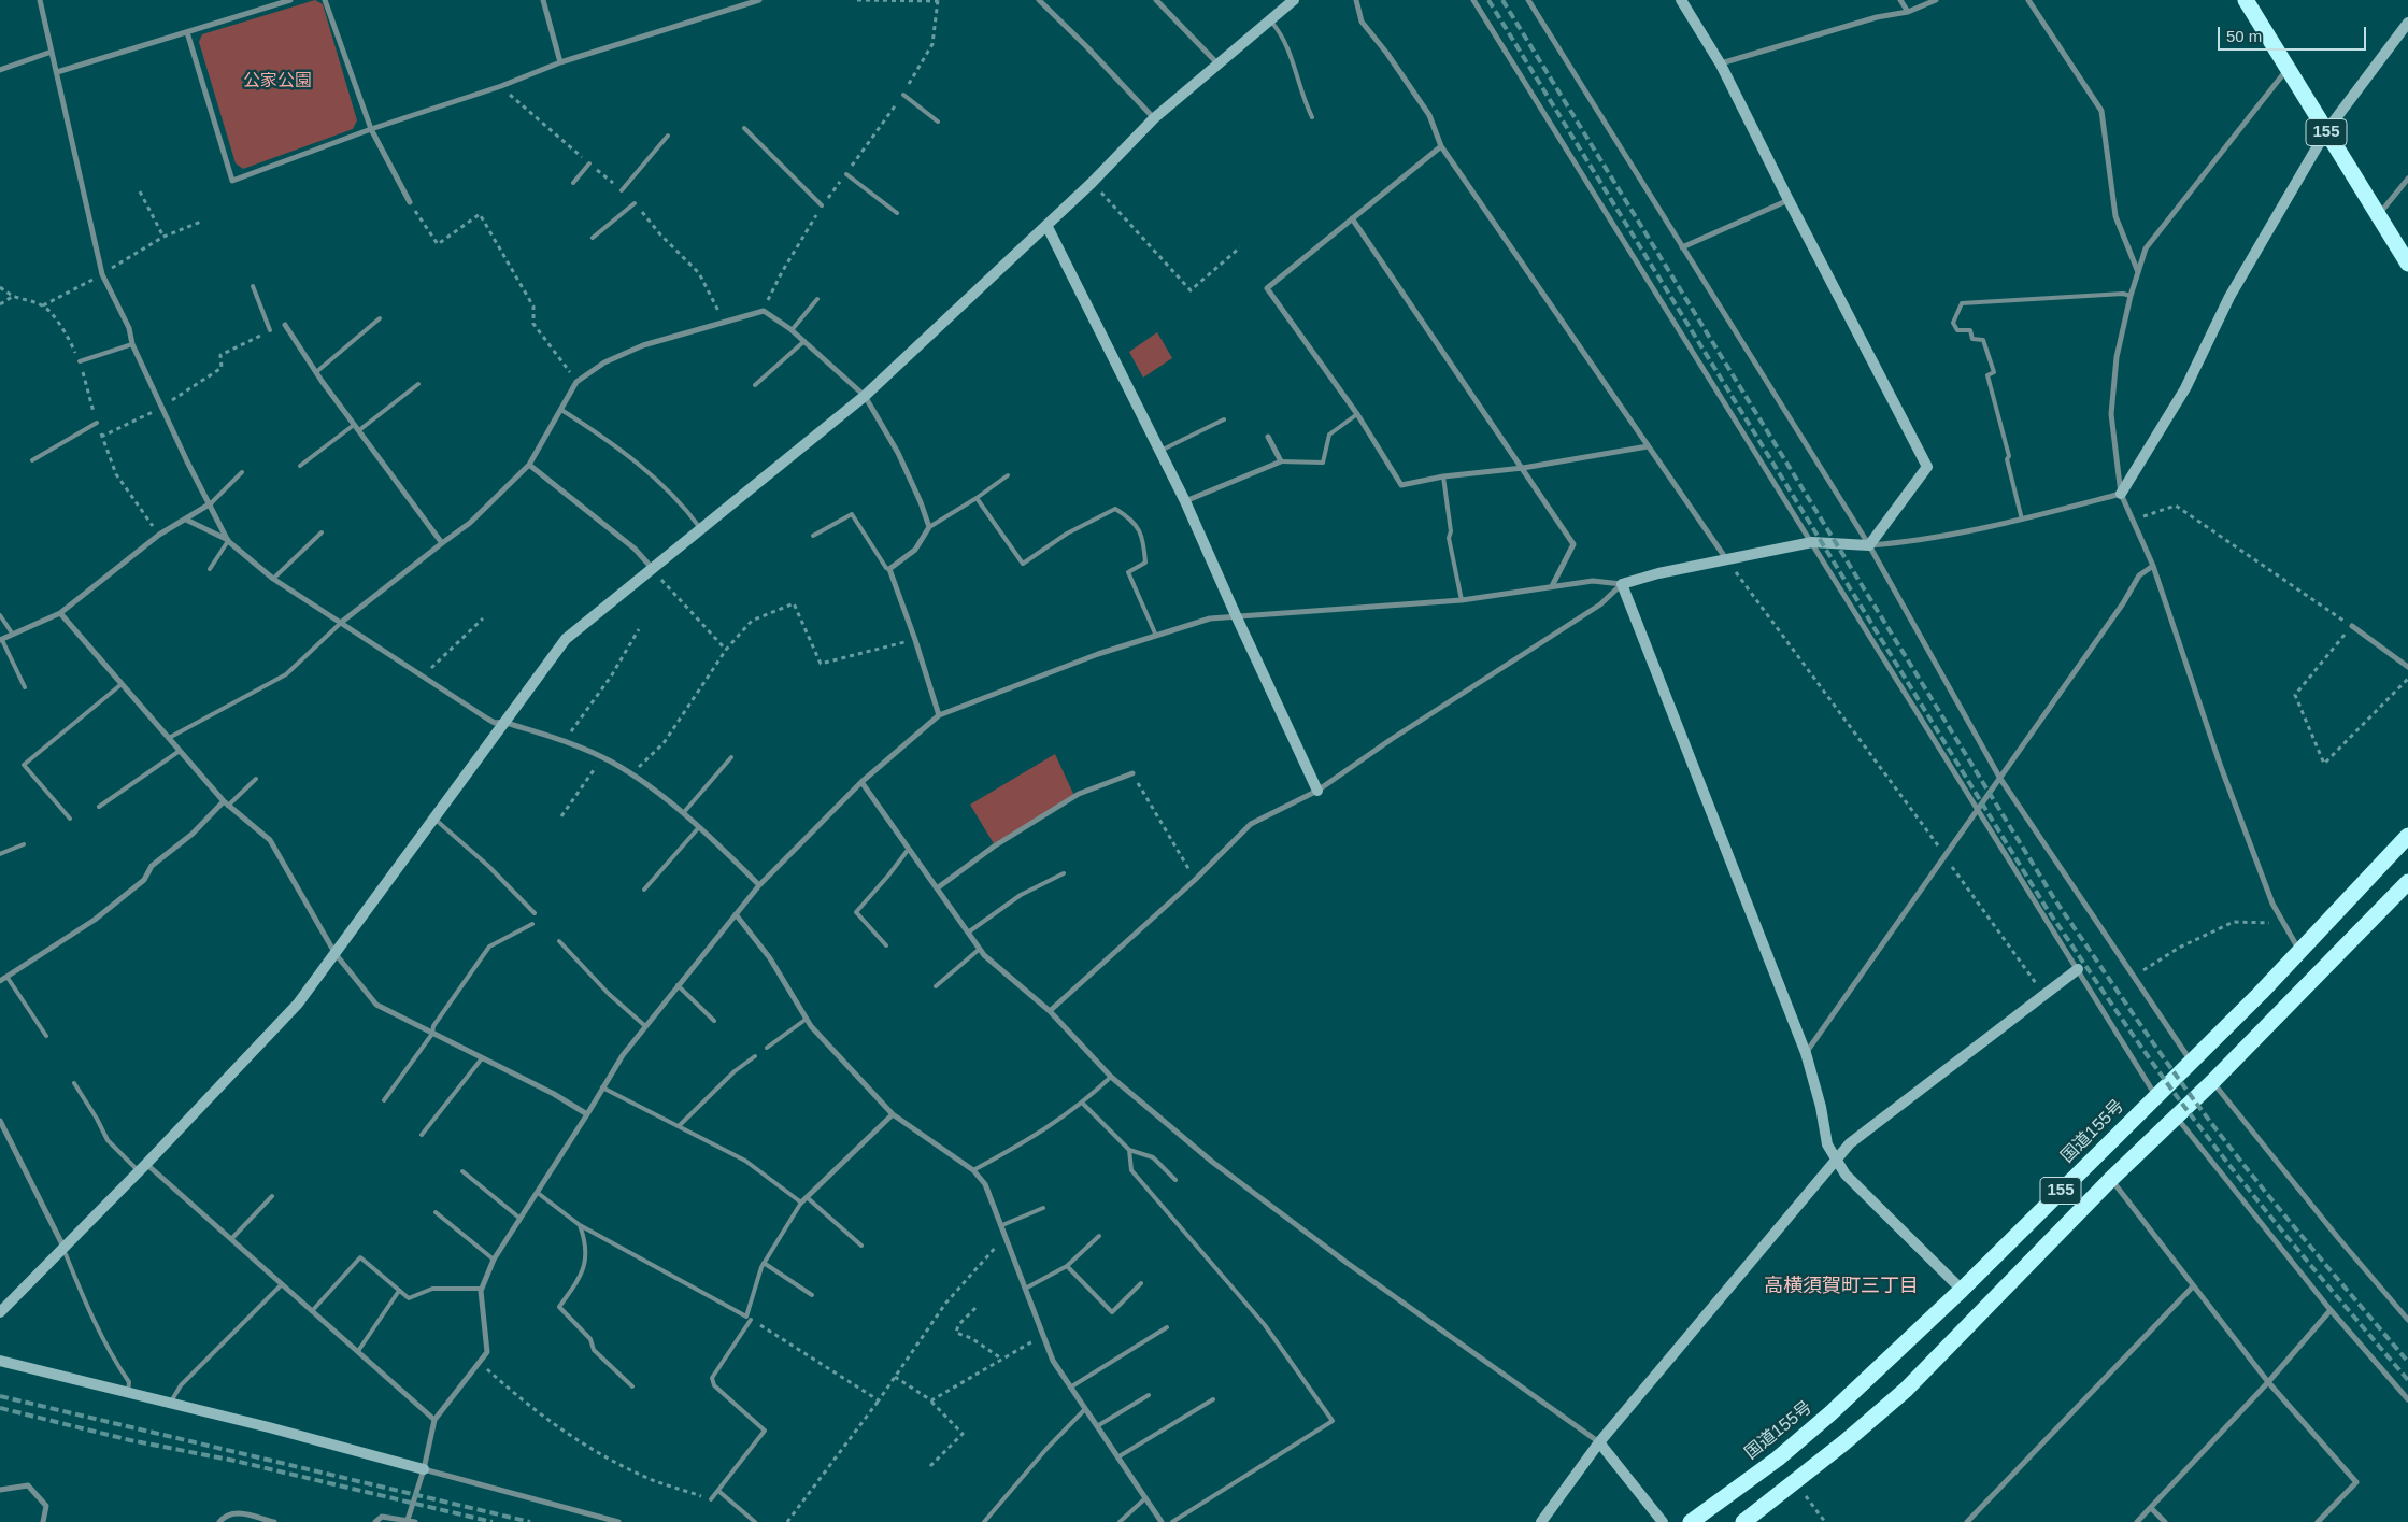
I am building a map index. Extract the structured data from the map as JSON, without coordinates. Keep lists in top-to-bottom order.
{
  "streets": {
    "highway": ["155", "国道155号"]
  },
  "districts": ["高横須賀町三丁目"],
  "parks": ["公家公園"],
  "scale_bar": "50 m"
}
